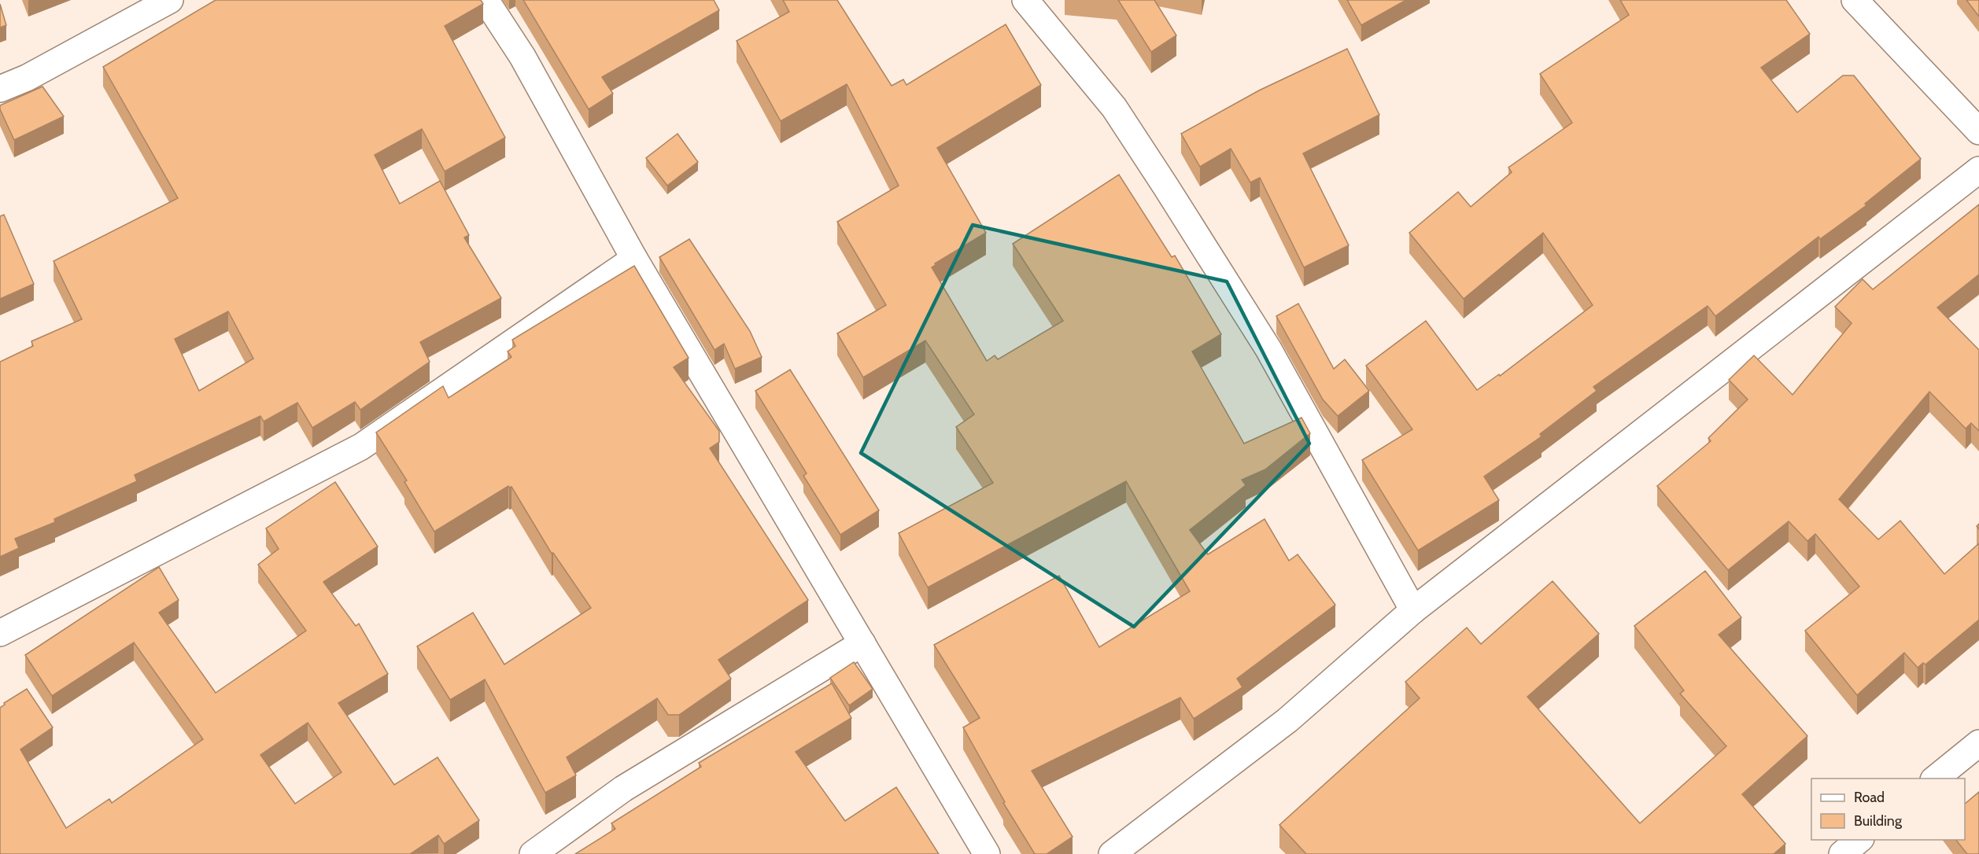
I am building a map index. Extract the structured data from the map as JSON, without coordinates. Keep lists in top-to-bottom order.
{
  "legend": ["Road", "Building"]
}
